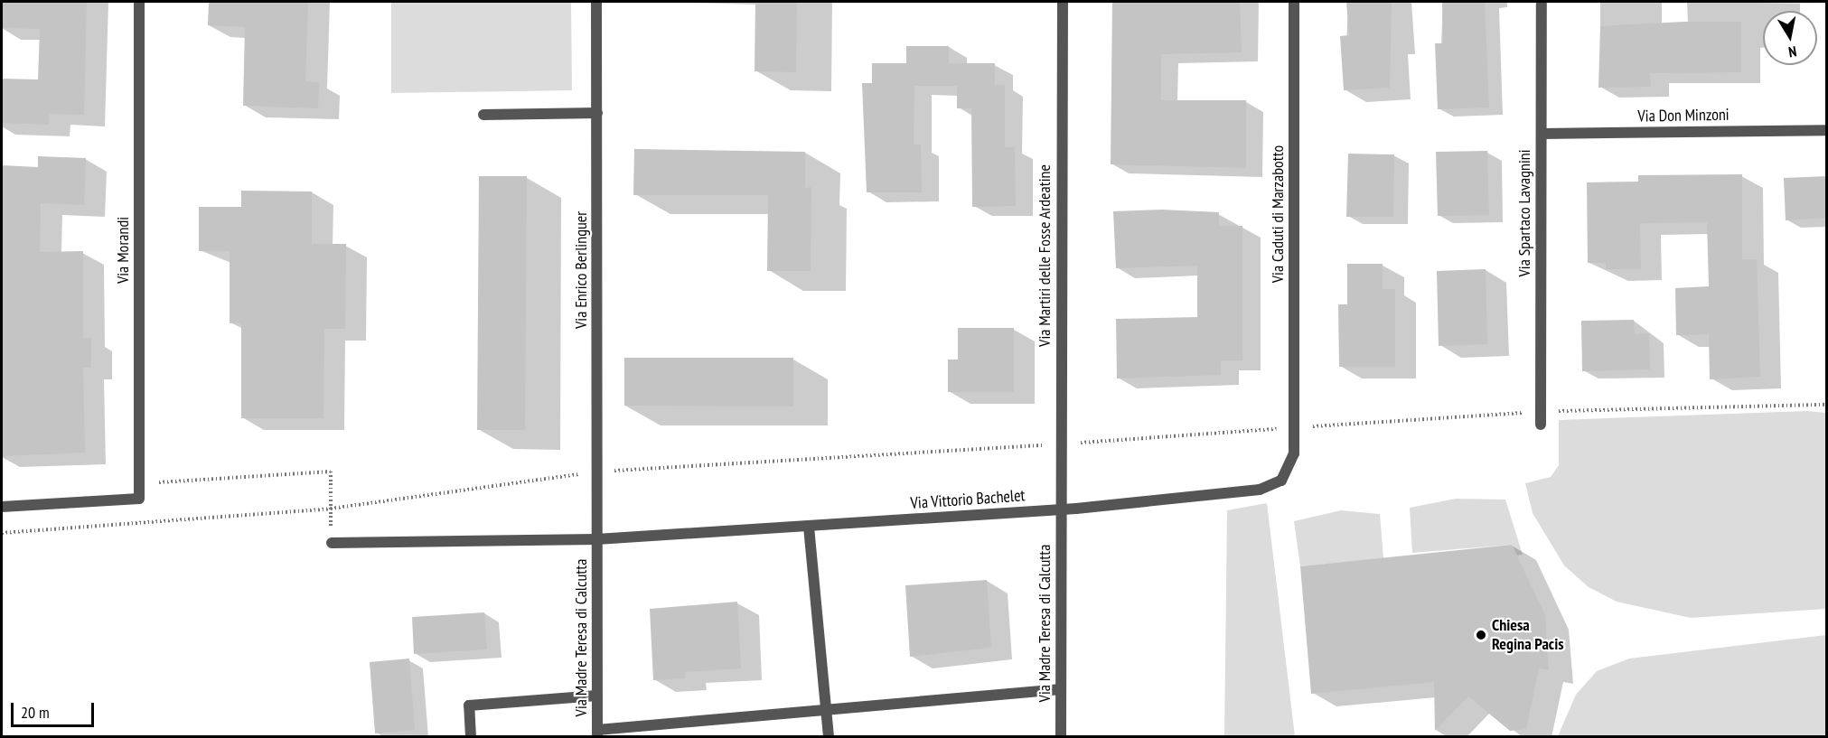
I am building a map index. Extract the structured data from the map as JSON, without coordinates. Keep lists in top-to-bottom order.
{
  "streets": {
    "street": [
      "Via Don Minzoni",
      "Via Spartaco Lavagnini",
      "Via Caduti di Marzabotto",
      "Via Morandi",
      "Via Martiri delle Fosse Ardeatine",
      "Via Enrico Berlinguer",
      "Via Vittorio Bachelet",
      "Via Madre Teresa di Calcutta"
    ]
  },
  "crossings": [
    ["Via Don Minzoni", "Via Spartaco Lavagnini"],
    ["Via Caduti di Marzabotto", "Via Vittorio Bachelet"],
    ["Via Martiri delle Fosse Ardeatine", "Via Vittorio Bachelet"],
    ["Via Martiri delle Fosse Ardeatine", "Via Madre Teresa di Calcutta"],
    ["Via Enrico Berlinguer", "Via Vittorio Bachelet"],
    ["Via Enrico Berlinguer", "Via Madre Teresa di Calcutta"],
    ["Via Vittorio Bachelet", "Via Madre Teresa di Calcutta"]
  ],
  "places": ["Chiesa Regina Pacis"],
  "scale_bar": "20 m",
  "north": "bottom"
}
